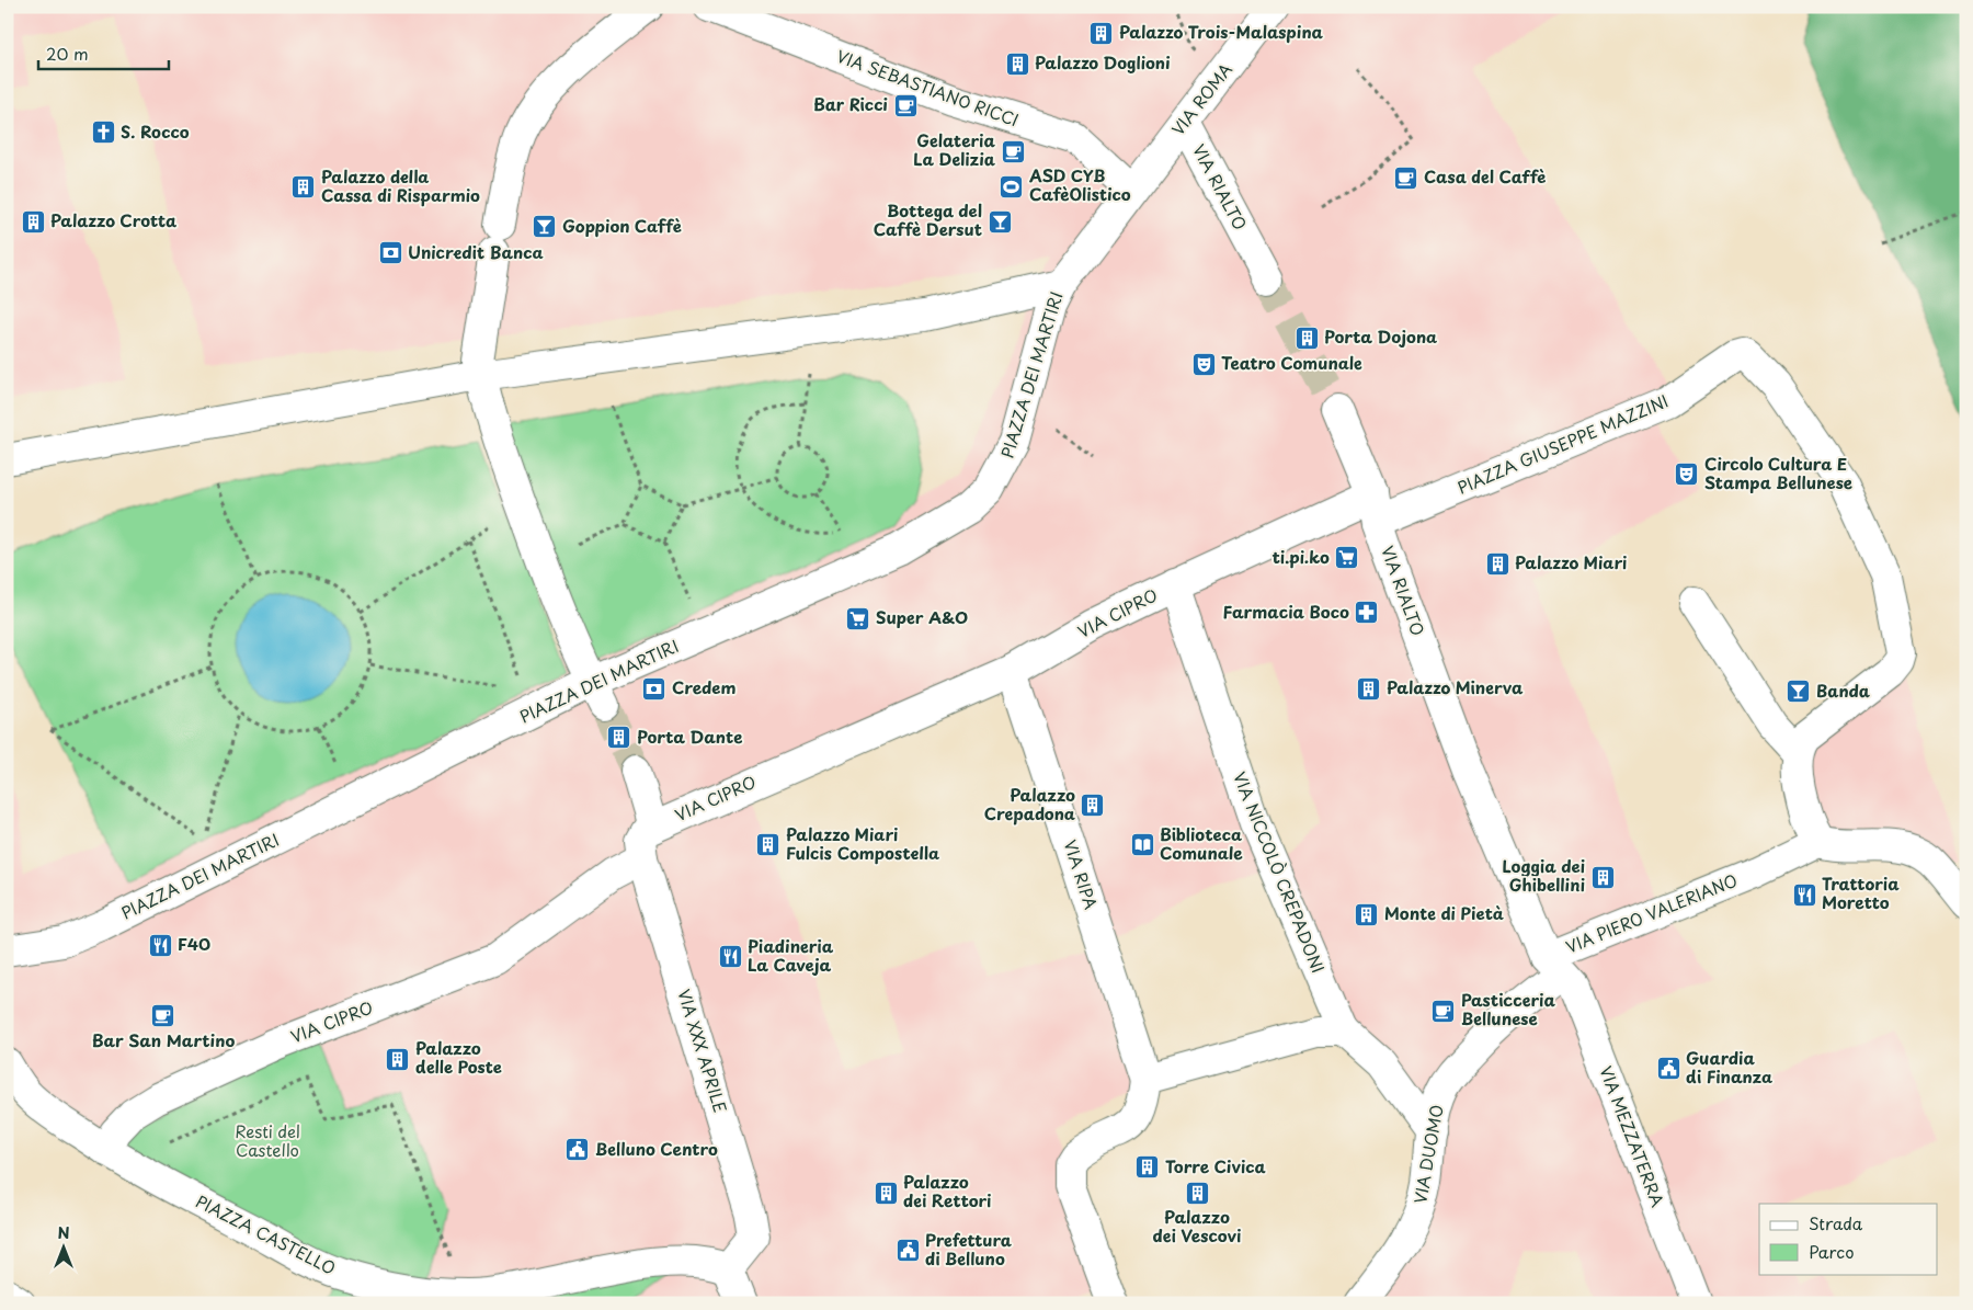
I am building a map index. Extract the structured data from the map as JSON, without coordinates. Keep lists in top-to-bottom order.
{
  "streets": {
    "street": [
      "VIA SEBASTIANO RICCI",
      "VIA ROMA",
      "VIA RIALTO",
      "PIAZZA DEI MARTIRI",
      "PIAZZA GIUSEPPE MAZZINI",
      "VIA CIPRO",
      "VIA NICCOLÒ CREPADONI",
      "VIA RIPA",
      "VIA PIERO VALERIANO",
      "VIA XXX APRILE",
      "VIA MEZZATERRA",
      "VIA DUOMO",
      "PIAZZA CASTELLO"
    ]
  },
  "crossings": [
    ["VIA SEBASTIANO RICCI", "VIA ROMA"],
    ["VIA ROMA", "VIA RIALTO"],
    ["VIA ROMA", "PIAZZA DEI MARTIRI"],
    ["VIA RIALTO", "PIAZZA GIUSEPPE MAZZINI"],
    ["VIA RIALTO", "VIA CIPRO"],
    ["VIA RIALTO", "VIA PIERO VALERIANO"],
    ["VIA RIALTO", "VIA MEZZATERRA"],
    ["PIAZZA GIUSEPPE MAZZINI", "VIA CIPRO"],
    ["VIA CIPRO", "VIA NICCOLÒ CREPADONI"],
    ["VIA CIPRO", "VIA RIPA"],
    ["VIA CIPRO", "VIA XXX APRILE"],
    ["VIA CIPRO", "PIAZZA CASTELLO"],
    ["VIA NICCOLÒ CREPADONI", "VIA DUOMO"],
    ["VIA PIERO VALERIANO", "VIA MEZZATERRA"],
    ["VIA PIERO VALERIANO", "VIA DUOMO"],
    ["VIA XXX APRILE", "PIAZZA CASTELLO"]
  ],
  "parks": ["Resti del Castello"],
  "places": {
    "building": [
      "Palazzo Trois-Malaspina",
      "Palazzo Doglioni",
      "Palazzo della Cassa di Risparmio",
      "Palazzo Crotta",
      "Porta Dojona",
      "Palazzo Miari",
      "Palazzo Minerva",
      "Porta Dante",
      "Palazzo Crepadona",
      "Palazzo Miari Fulcis Compostella",
      "Loggia dei Ghibellini",
      "Monte di Pietà",
      "Palazzo delle Poste",
      "Torre Civica",
      "Palazzo dei Rettori",
      "Palazzo dei Vescovi"
    ],
    "cafe": [
      "Bar Ricci",
      "Gelateria La Delizia",
      "Casa del Caffè",
      "Pasticceria Bellunese",
      "Bar San Martino"
    ],
    "church": ["S. Rocco"],
    "sports": ["ASD CYB CafèOlistico"],
    "bar": ["Bottega del Caffè Dersut", "Goppion Caffè", "Banda"],
    "bank": ["Unicredit Banca", "Credem"],
    "theatre": ["Teatro Comunale", "Circolo Cultura E Stampa Bellunese"],
    "supermarket": ["ti.pi.ko", "Super A&O"],
    "pharmacy": ["Farmacia Boco"],
    "library": ["Biblioteca Comunale"],
    "restaurant": ["Trattoria Moretto", "F40", "Piadineria La Caveja"],
    "public building": ["Guardia di Finanza", "Belluno Centro", "Prefettura di Belluno"]
  },
  "legend": ["Strada", "Parco"],
  "scale_bar": "20 m",
  "north": "top"
}
